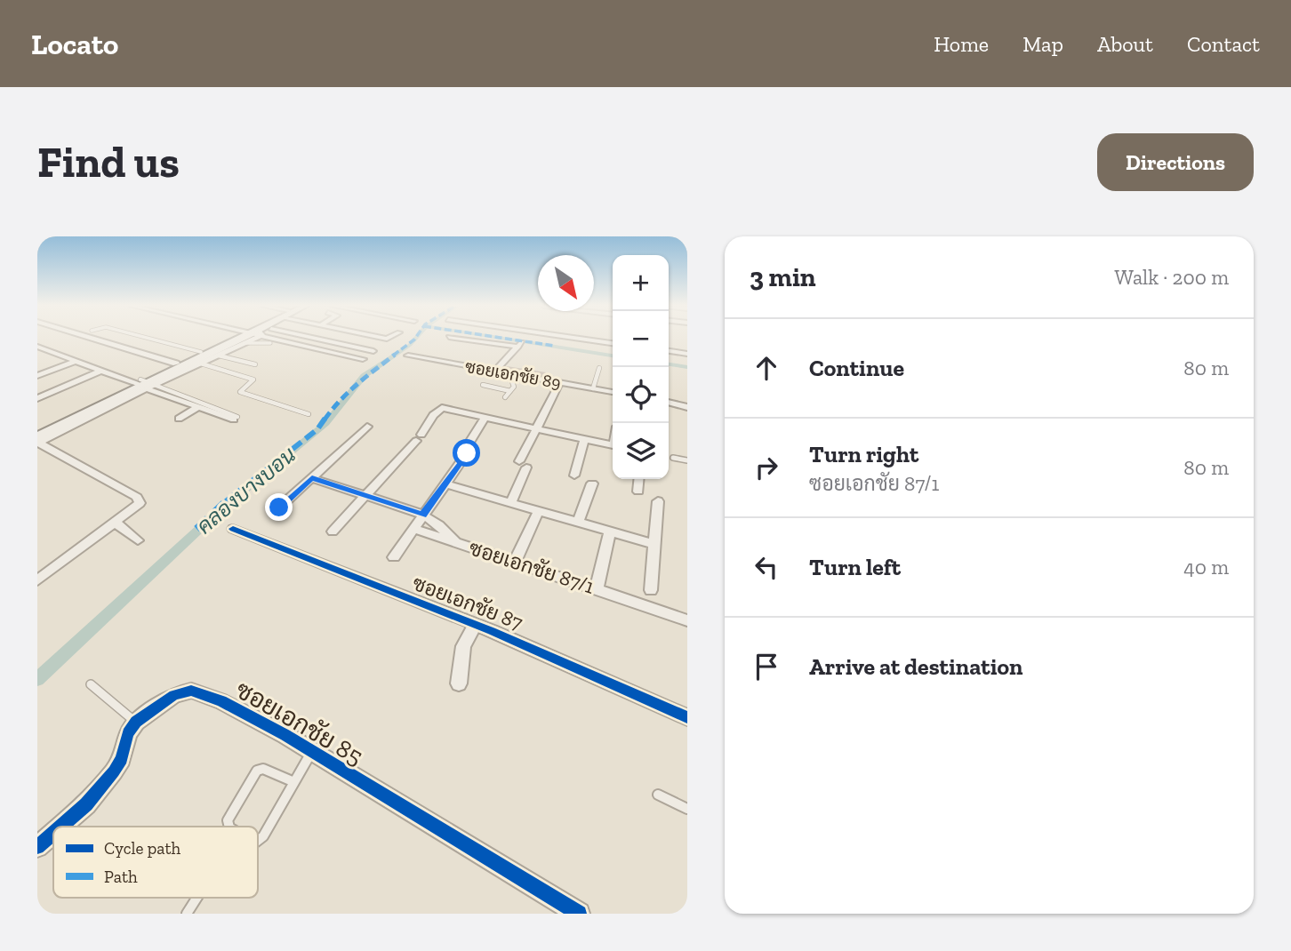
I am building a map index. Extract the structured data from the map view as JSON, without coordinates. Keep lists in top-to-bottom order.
{
  "streets": {
    "street": [
      "ซอยเอกชัย 89",
      "ซอยเอกชัย 87/1",
      "ซอยเอกชัย 87",
      "ซอยเอกชัย 85"
    ]
  },
  "water": ["คลองบางบอน"],
  "legend": ["Cycle path", "Path"],
  "north": "bottom right",
  "page": {
    "header": "Locato",
    "nav": [
      "Home",
      "Map",
      "About",
      "Contact"
    ],
    "buttons": "Directions",
    "title": "Find us",
    "heading": ["3 min", "Walk · 200 m"],
    "map_buttons": ["+", "−"],
    "list": [
      ["Continue", "80 m"],
      ["Turn right", "ซอยเอกชัย 87/1", "80 m"],
      ["Turn left", "40 m"],
      "Arrive at destination"
    ]
  }
}
